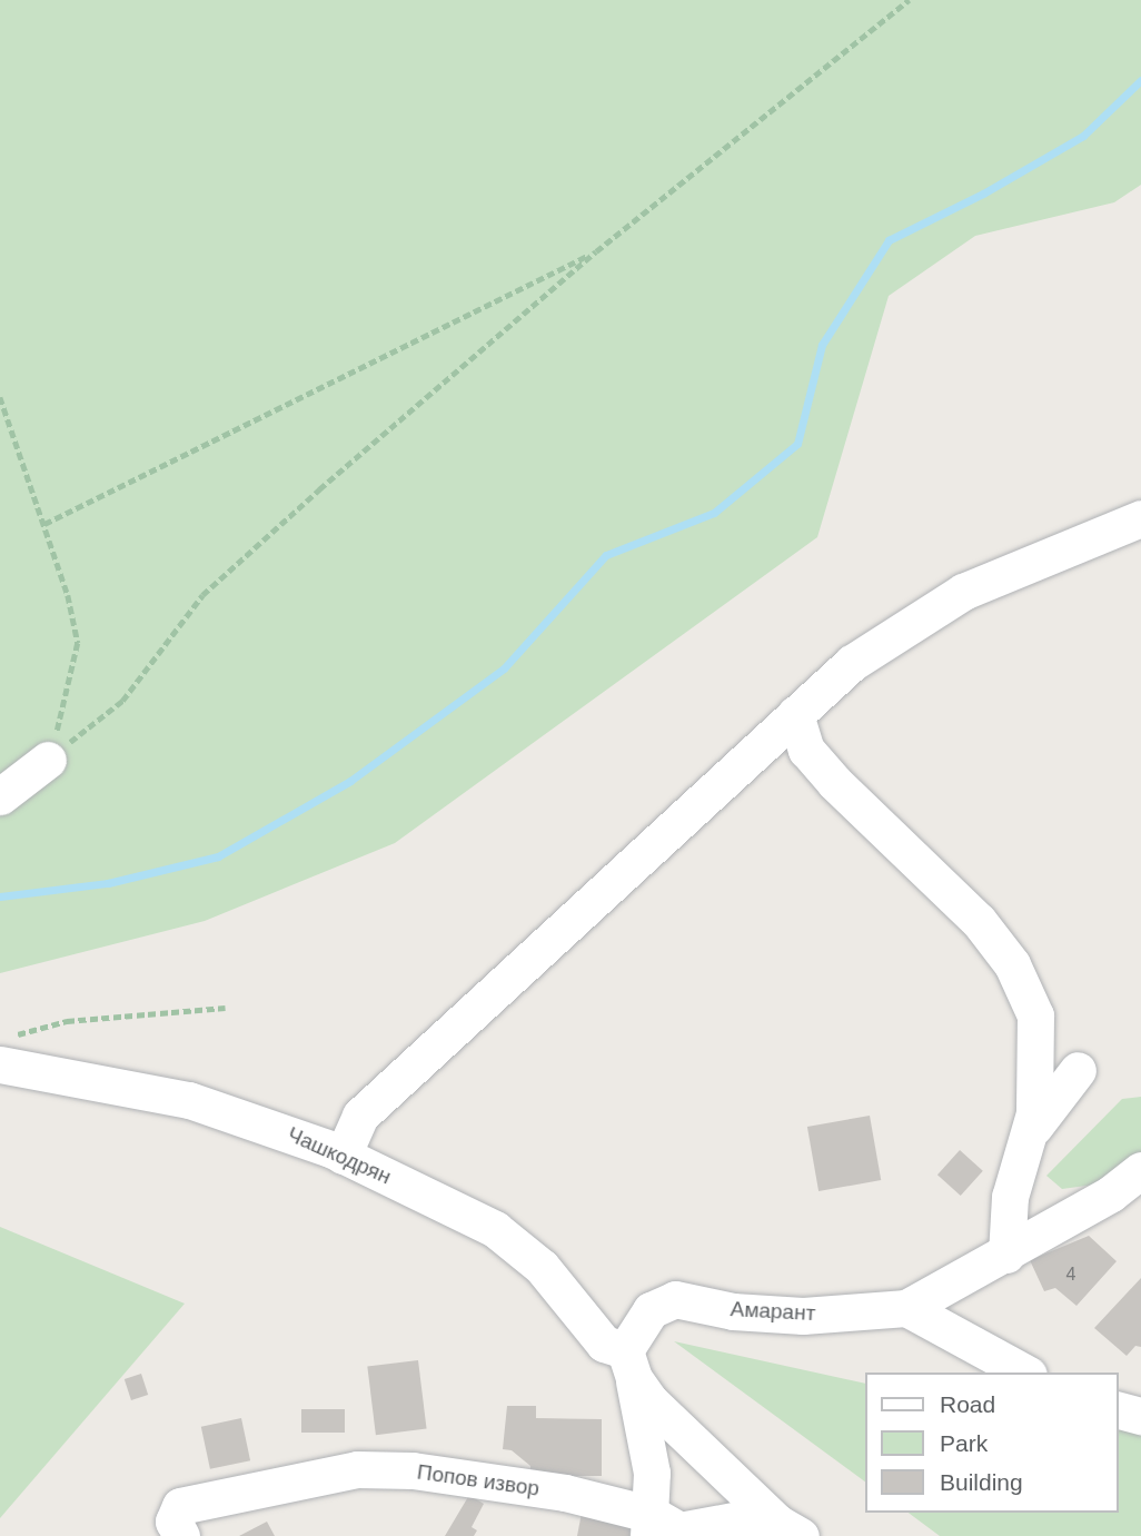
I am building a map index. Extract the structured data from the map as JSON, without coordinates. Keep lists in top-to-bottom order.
{
  "streets": {
    "street": ["Чашкодрян", "Амарант", "Попов извор"]
  },
  "crossings": [
    ["Чашкодрян", "Амарант"]
  ],
  "house_numbers": ["4"],
  "legend": ["Road", "Park", "Building"]
}
